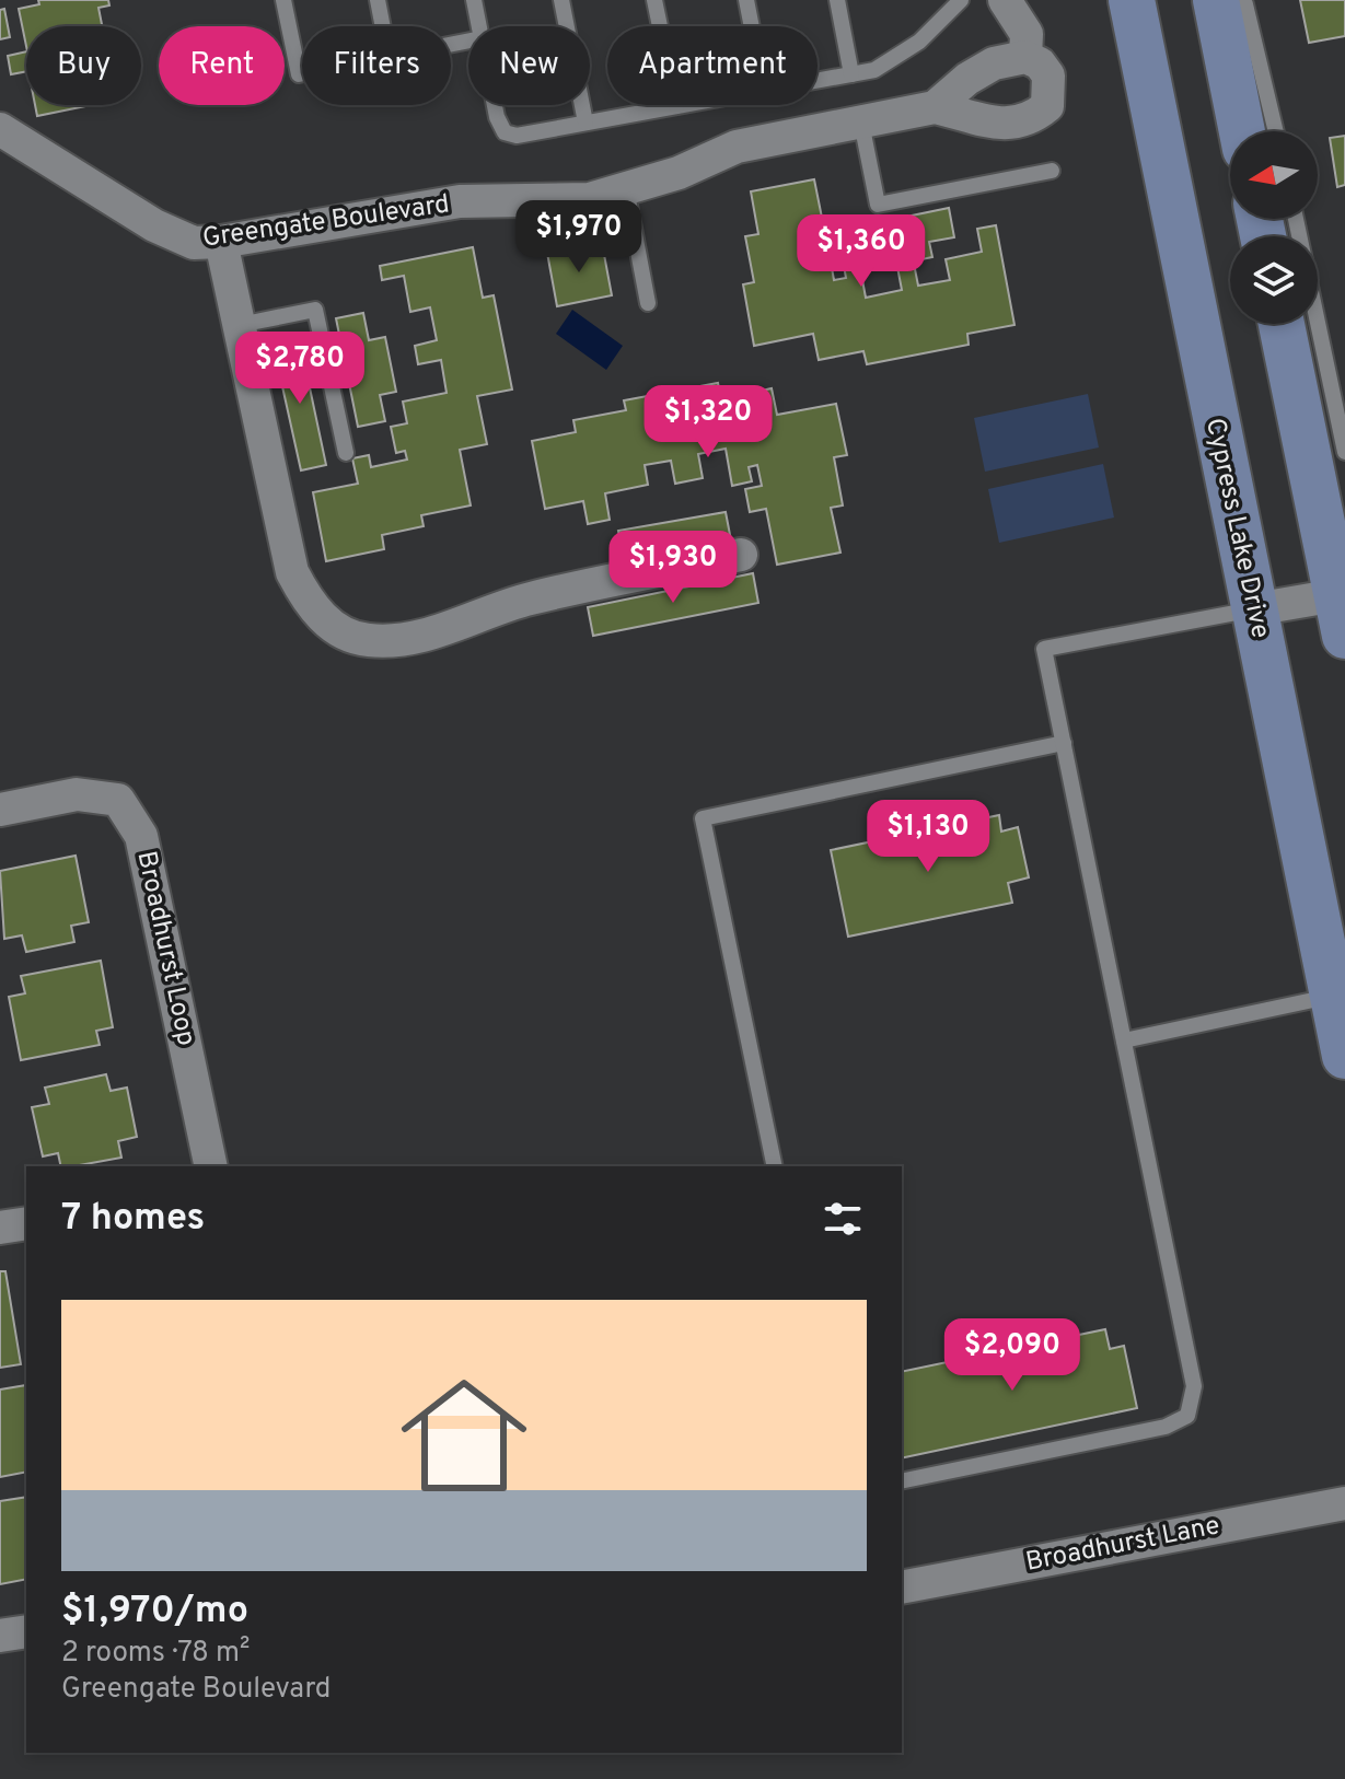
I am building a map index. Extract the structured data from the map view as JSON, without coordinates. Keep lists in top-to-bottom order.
{
  "streets": {
    "main road": ["Cypress Lake Drive"],
    "street": ["Greengate Boulevard", "Broadhurst Loop", "Broadhurst Lane"]
  },
  "north": "left",
  "page": {
    "chip": [
      "Buy",
      "Rent",
      "Filters",
      "New",
      "Apartment"
    ],
    "price": [
      "$1,970",
      "$1,360",
      "$2,780",
      "$1,320",
      "$1,930",
      "$1,130",
      "$2,090"
    ],
    "heading": "7 homes",
    "list": [
      {
        "name": "$1,970/mo",
        "note": "2 rooms · 78 m² · Greengate Boulevard"
      }
    ]
  }
}
